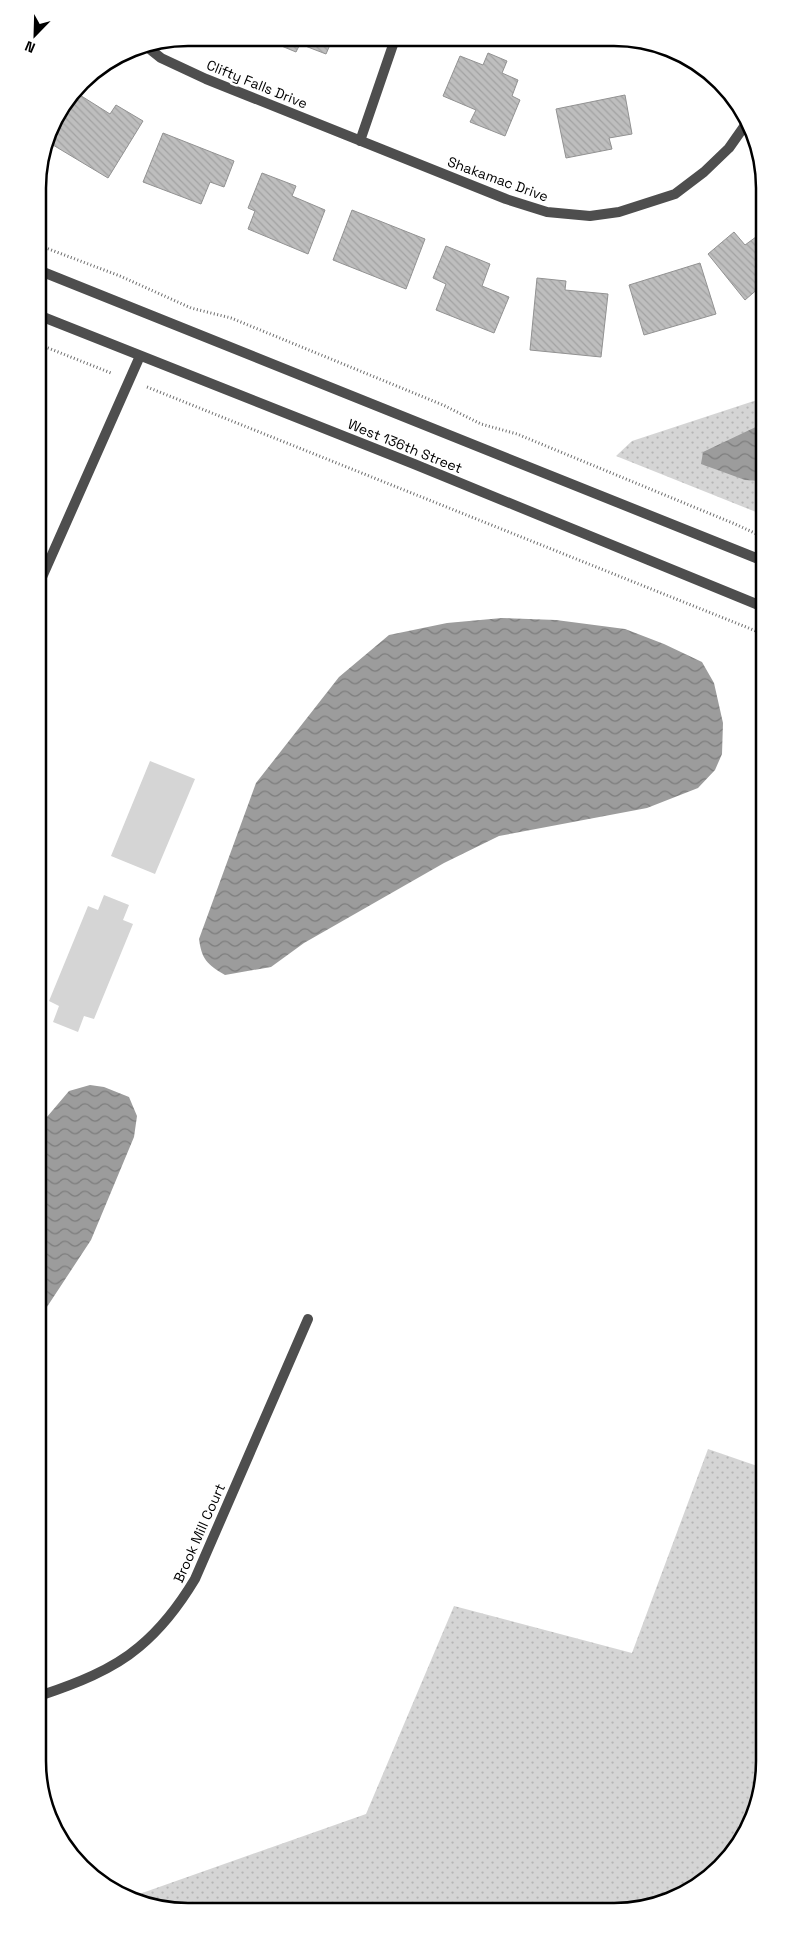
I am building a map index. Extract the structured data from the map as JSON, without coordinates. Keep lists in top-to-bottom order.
{
  "streets": {
    "street": [
      "Clifty Falls Drive",
      "Shakamac Drive",
      "West 136th Street",
      "Brook Mill Court"
    ]
  },
  "crossings": [
    ["Clifty Falls Drive", "Shakamac Drive"]
  ],
  "north": "bottom left"
}
